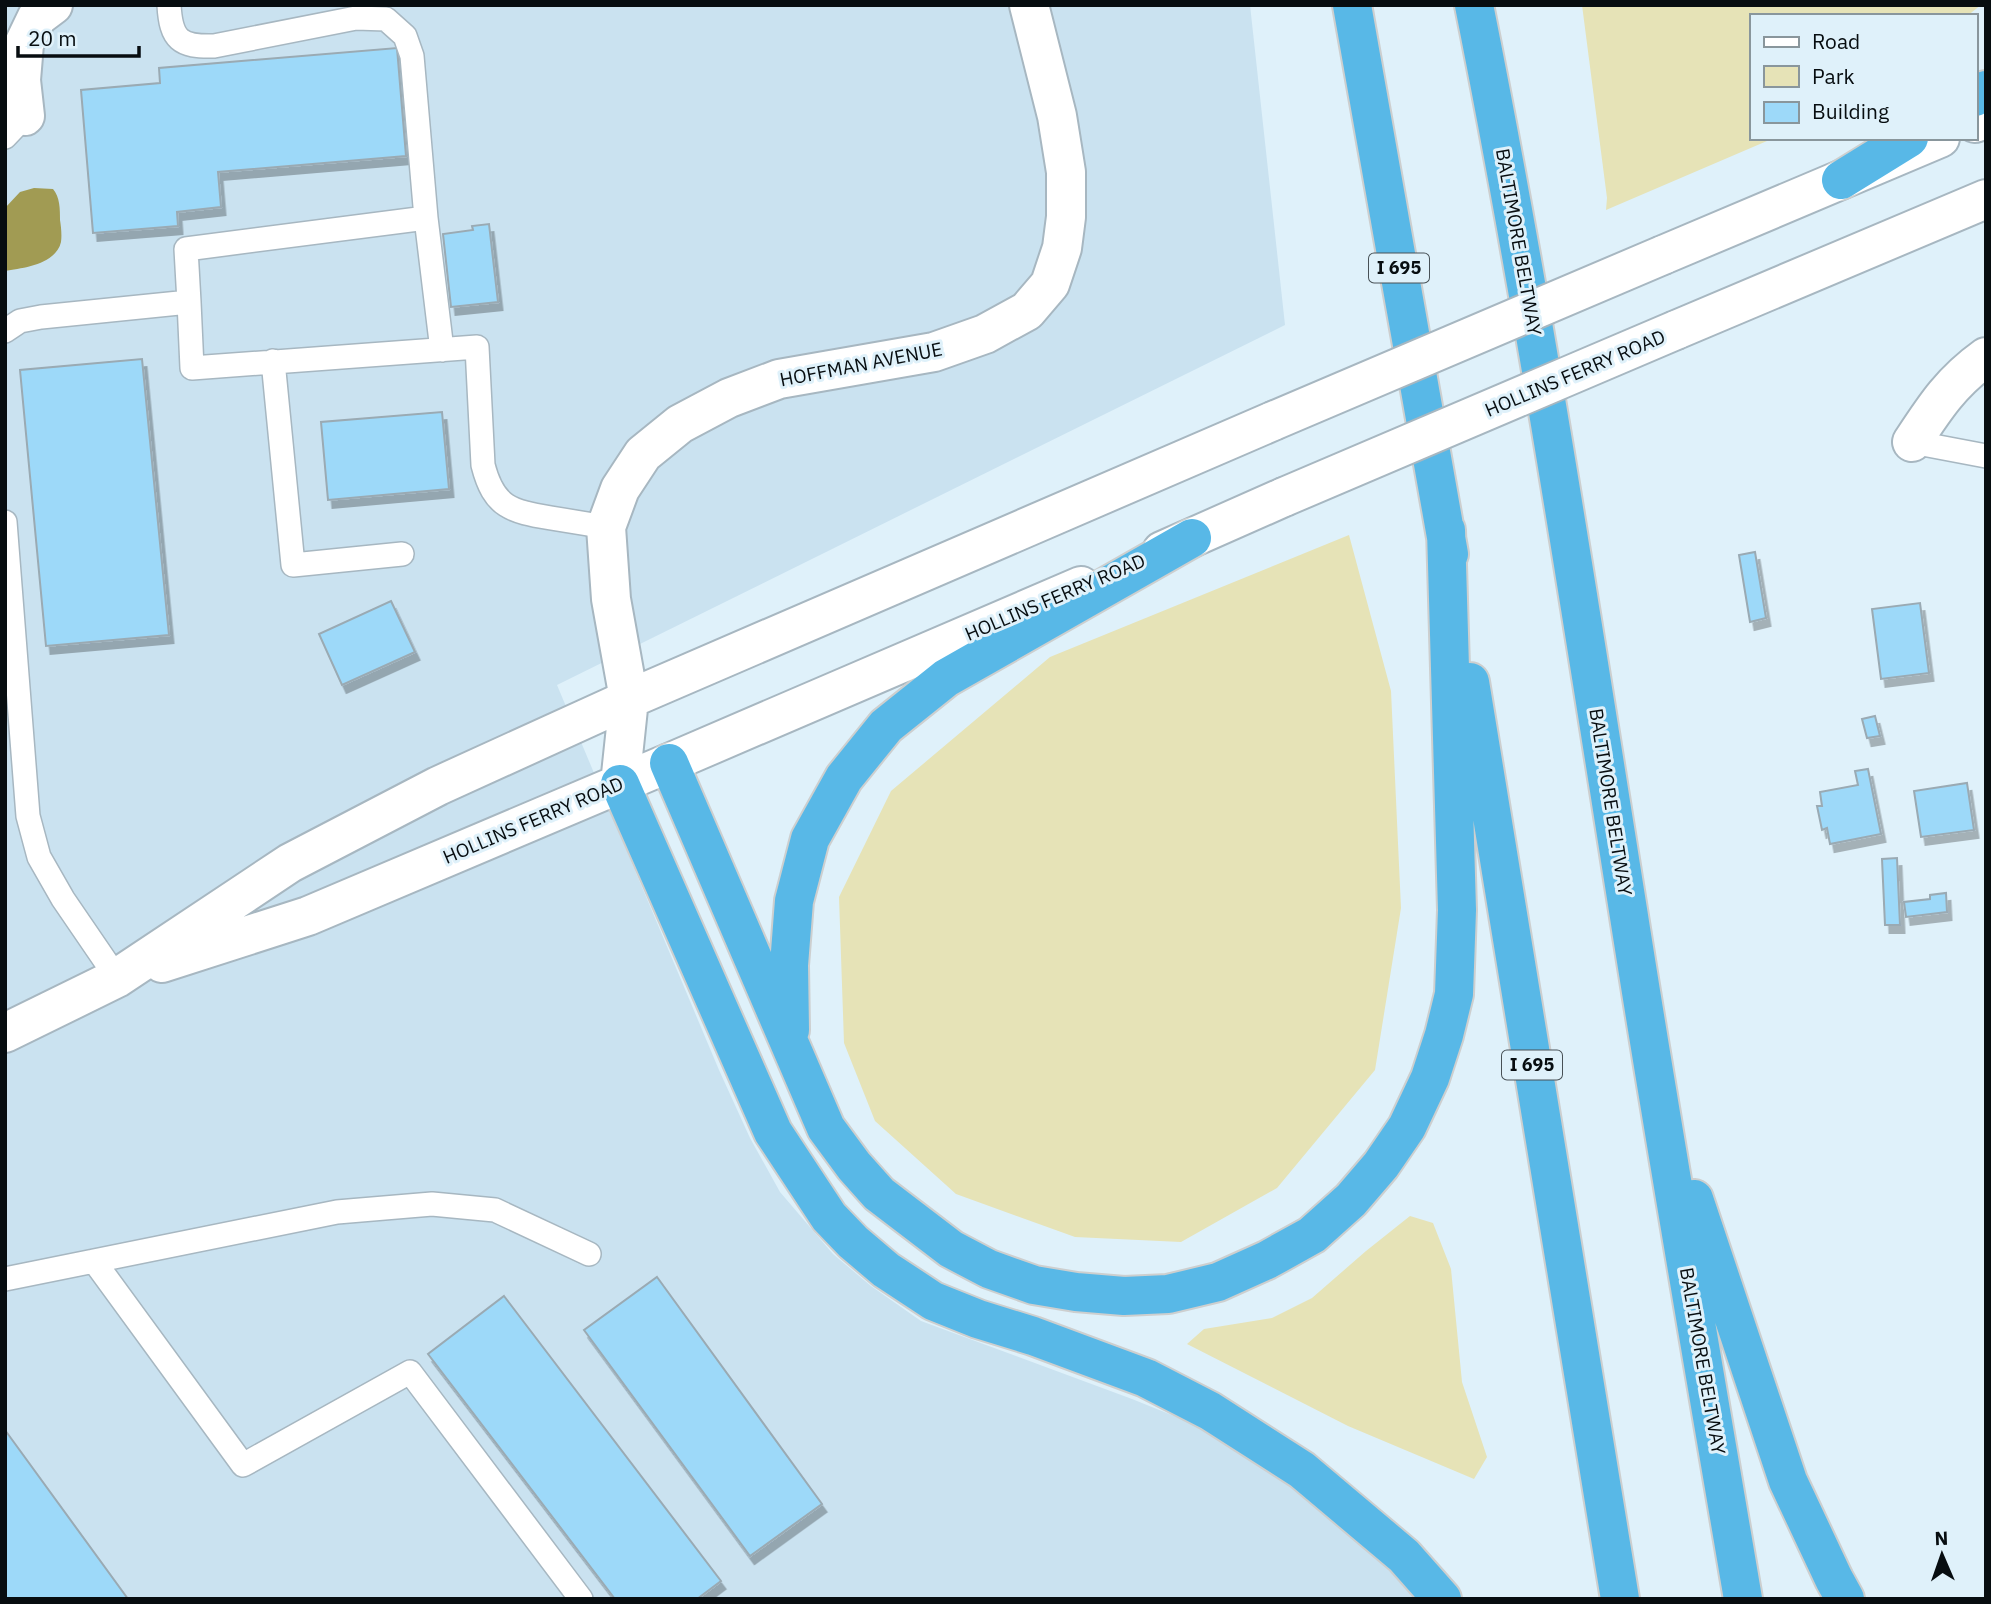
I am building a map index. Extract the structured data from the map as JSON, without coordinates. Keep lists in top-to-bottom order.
{
  "streets": {
    "highway": ["BALTIMORE BELTWAY", "I 695"],
    "street": ["HOFFMAN AVENUE", "HOLLINS FERRY ROAD"]
  },
  "crossings": [
    ["HOFFMAN AVENUE", "HOLLINS FERRY ROAD"]
  ],
  "legend": ["Road", "Park", "Building"],
  "scale_bar": "20 m",
  "north": "top"
}
